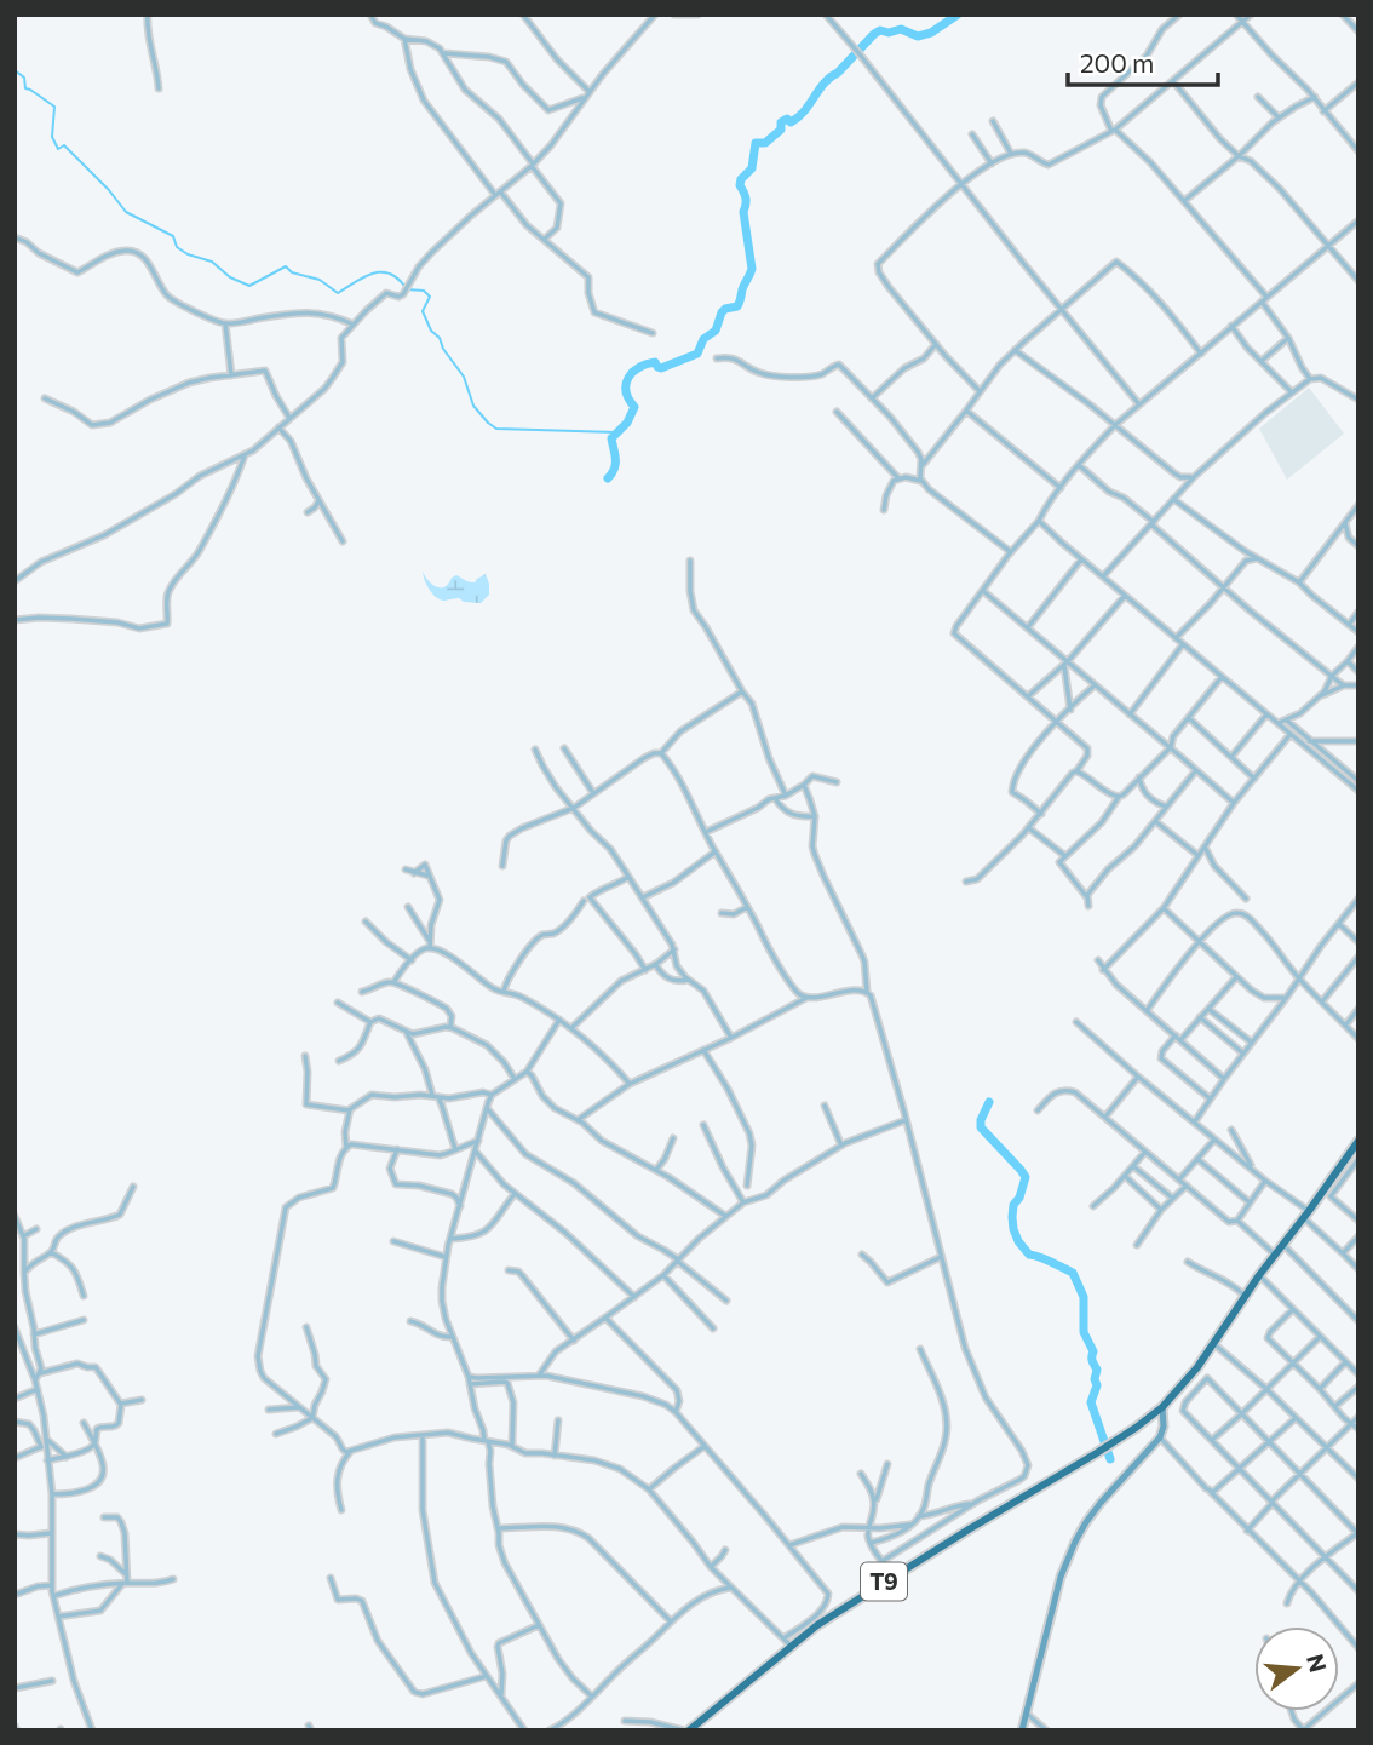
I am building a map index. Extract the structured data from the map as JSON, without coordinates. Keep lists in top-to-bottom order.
{
  "streets": {
    "highway": ["T9"]
  },
  "scale_bar": "200 m",
  "north": "right"
}
